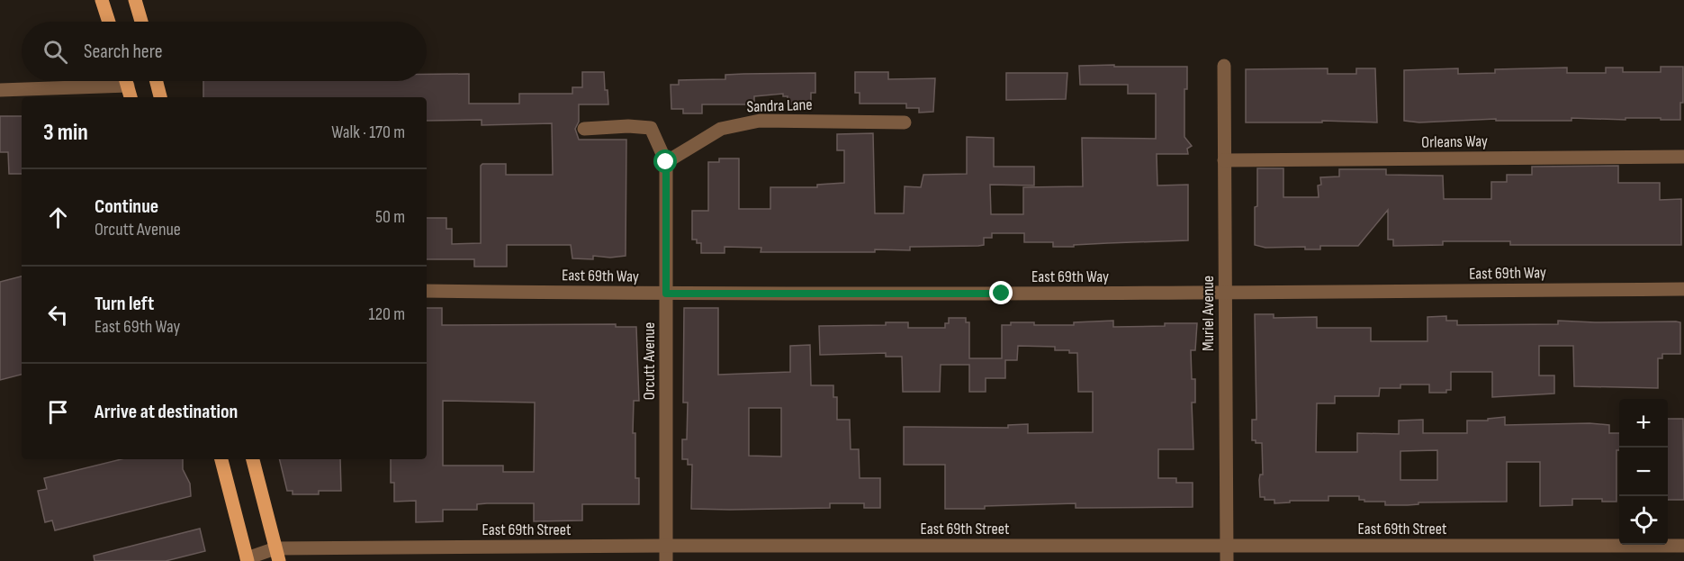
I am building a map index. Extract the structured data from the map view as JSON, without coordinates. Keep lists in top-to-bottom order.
{
  "streets": {
    "street": [
      "Sandra Lane",
      "Orleans Way",
      "East 69th Way",
      "Muriel Avenue",
      "Orcutt Avenue",
      "East 69th Street"
    ]
  },
  "crossings": [
    ["Sandra Lane", "Orcutt Avenue"],
    ["Orleans Way", "Muriel Avenue"],
    ["East 69th Way", "Muriel Avenue"],
    ["East 69th Way", "Orcutt Avenue"],
    ["Muriel Avenue", "East 69th Street"],
    ["Orcutt Avenue", "East 69th Street"]
  ],
  "page": {
    "search": "Search here",
    "heading": ["3 min", "Walk · 170 m"],
    "list": [
      ["Continue", "Orcutt Avenue", "50 m"],
      ["Turn left", "East 69th Way", "120 m"],
      "Arrive at destination"
    ],
    "map_buttons": ["+", "−"]
  }
}
